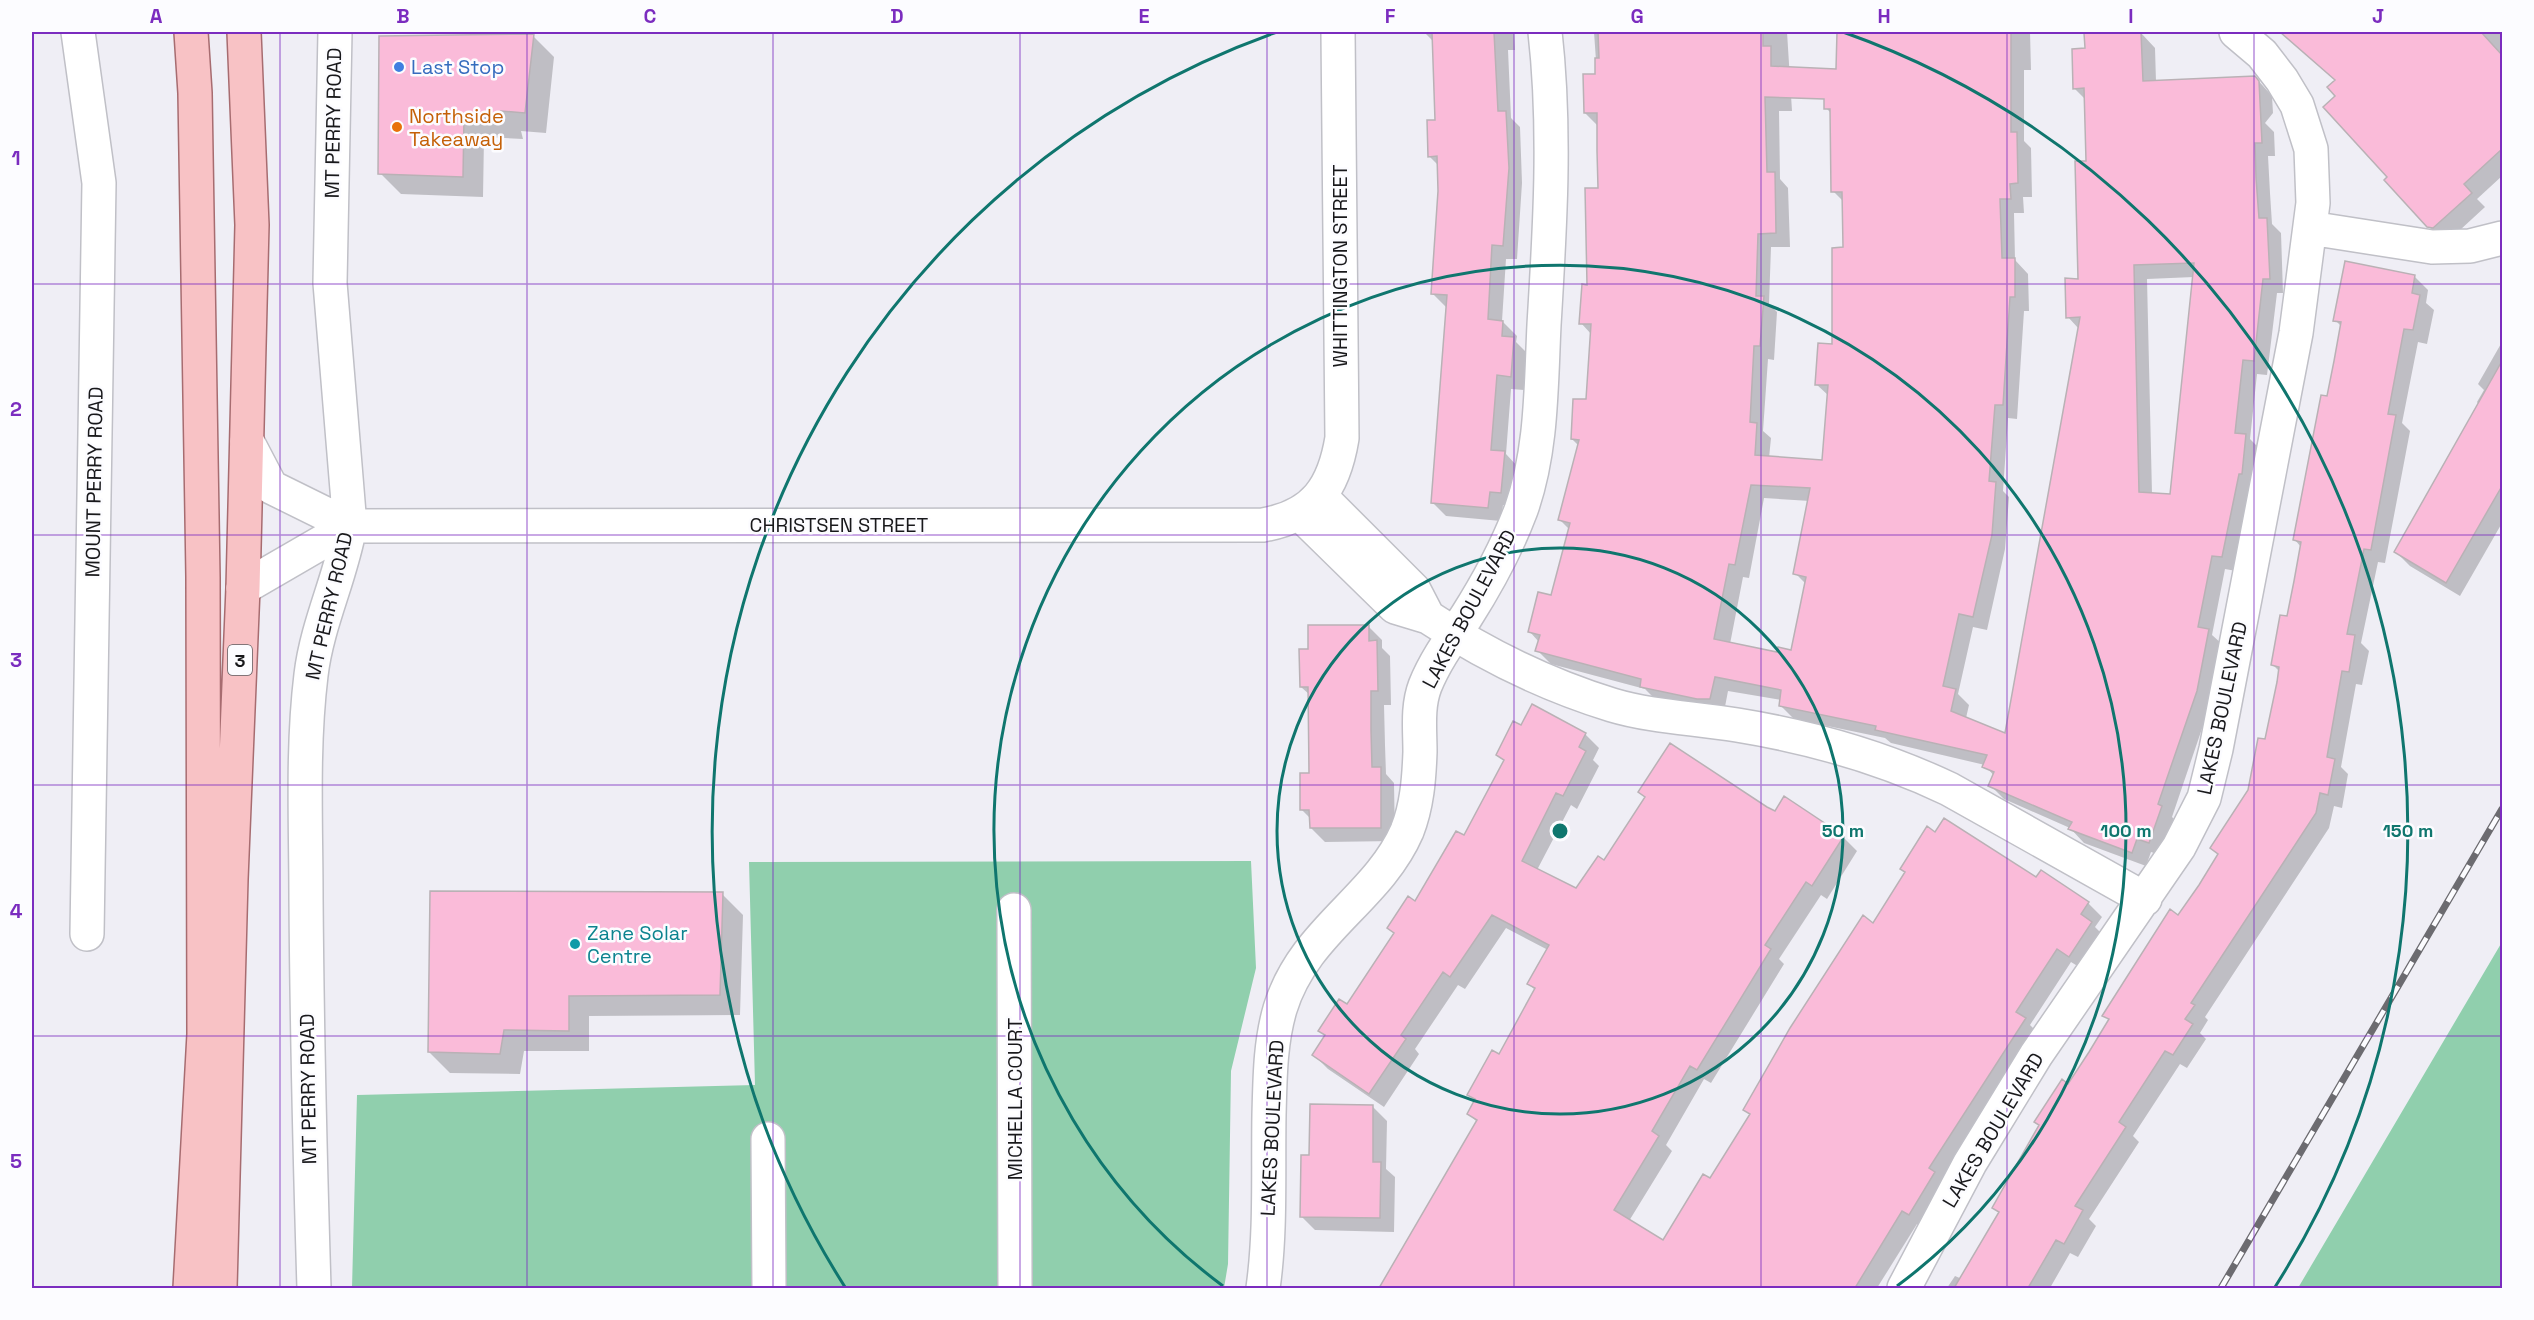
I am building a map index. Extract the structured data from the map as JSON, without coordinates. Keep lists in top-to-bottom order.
{
  "streets": {
    "main road": ["3"],
    "street": [
      "MT PERRY ROAD",
      "WHITTINGTON STREET",
      "MOUNT PERRY ROAD",
      "CHRISTSEN STREET",
      "LAKES BOULEVARD",
      "MICHELLA COURT"
    ]
  },
  "crossings": [
    ["MT PERRY ROAD", "CHRISTSEN STREET"],
    ["WHITTINGTON STREET", "CHRISTSEN STREET"],
    ["CHRISTSEN STREET", "3"]
  ],
  "places": ["Last Stop", "Northside Takeaway", "Zane Solar Centre"],
  "grid": {
    "columns": [
      "A",
      "B",
      "C",
      "D",
      "E",
      "F",
      "G",
      "H",
      "I",
      "J"
    ],
    "rows": [
      "1",
      "2",
      "3",
      "4",
      "5"
    ]
  },
  "rings": ["50 m", "100 m", "150 m"]
}
